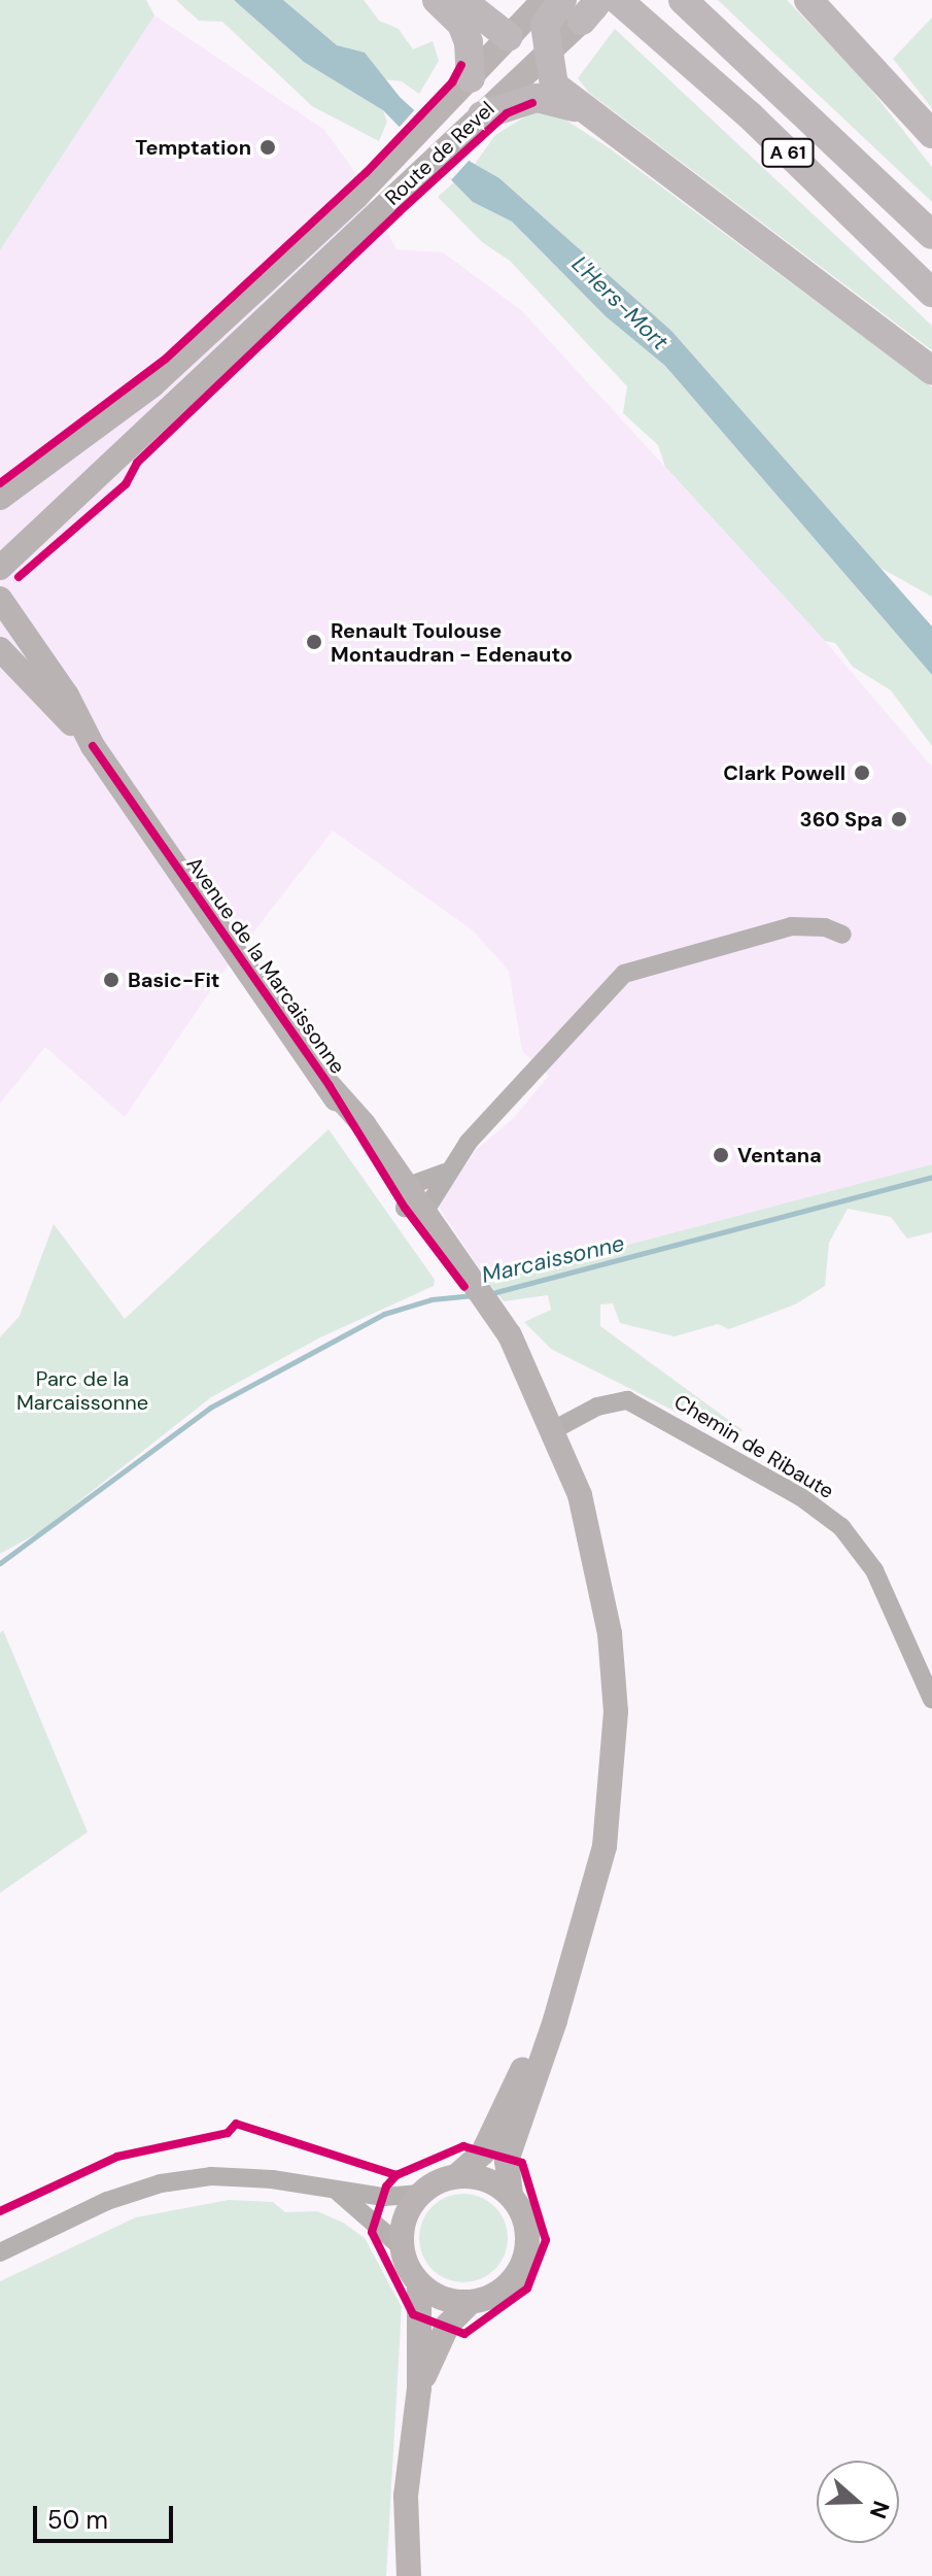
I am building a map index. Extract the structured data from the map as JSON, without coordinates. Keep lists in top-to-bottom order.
{
  "streets": {
    "highway": ["A 61"],
    "main road": ["Route de Revel", "Avenue de la Marcaissonne"],
    "street": ["Chemin de Ribaute"]
  },
  "crossings": [
    ["Avenue de la Marcaissonne", "Chemin de Ribaute"]
  ],
  "water": ["L'Hers-Mort", "Marcaissonne"],
  "parks": ["Parc de la Marcaissonne"],
  "places": [
    "Temptation",
    "Renault Toulouse Montaudran - Edenauto",
    "Clark Powell",
    "360 Spa",
    "Basic-Fit",
    "Ventana"
  ],
  "scale_bar": "50 m",
  "north": "right"
}
